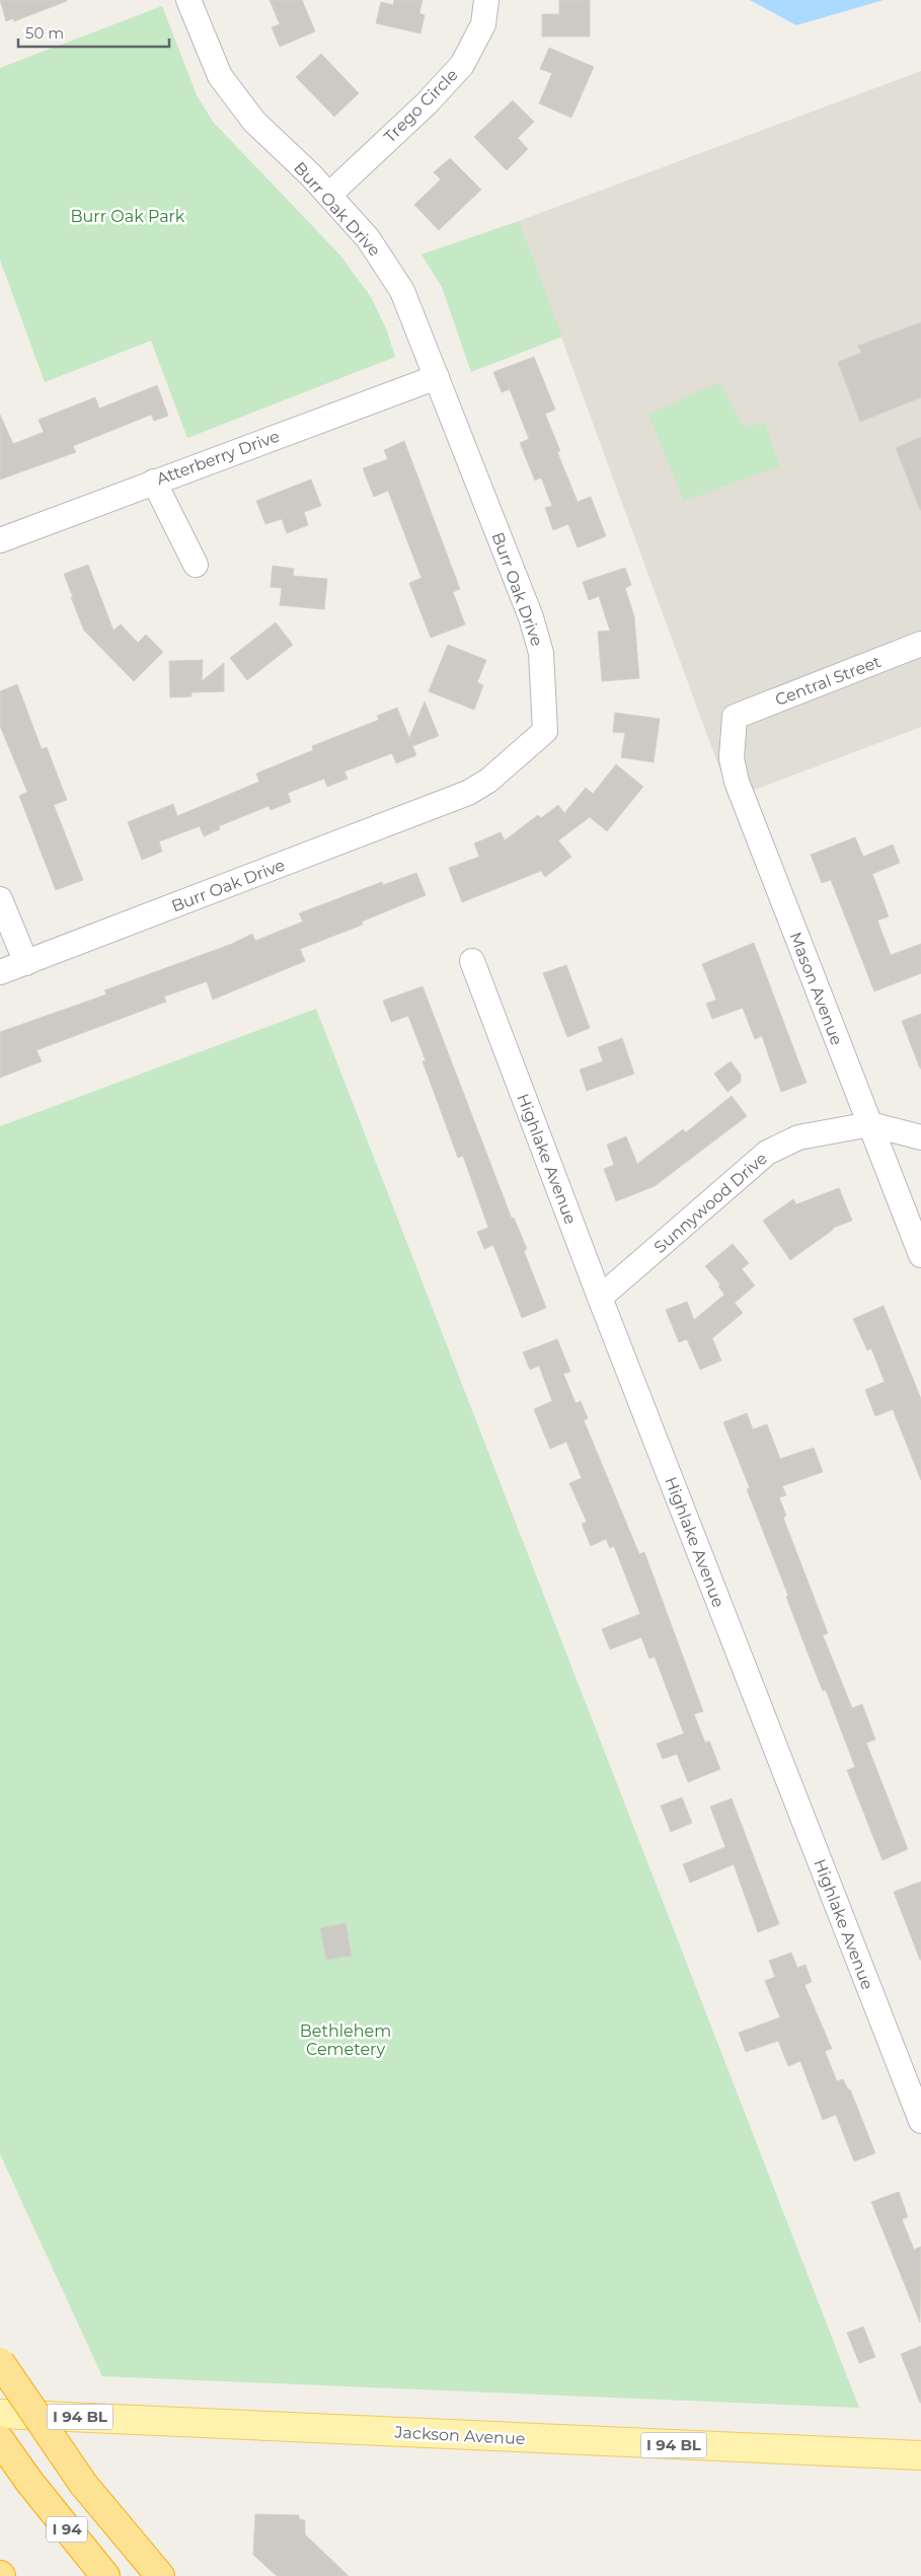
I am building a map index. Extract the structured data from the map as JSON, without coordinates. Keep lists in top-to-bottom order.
{
  "streets": {
    "highway": ["I 94"],
    "main road": ["I 94 BL", "Jackson Avenue"],
    "street": [
      "Trego Circle",
      "Burr Oak Drive",
      "Atterberry Drive",
      "Central Street",
      "Mason Avenue",
      "Highlake Avenue",
      "Sunnywood Drive"
    ]
  },
  "crossings": [
    ["Trego Circle", "Burr Oak Drive"],
    ["Burr Oak Drive", "Atterberry Drive"],
    ["Central Street", "Mason Avenue"],
    ["Mason Avenue", "Sunnywood Drive"],
    ["Highlake Avenue", "Sunnywood Drive"]
  ],
  "parks": ["Burr Oak Park", "Bethlehem Cemetery"],
  "scale_bar": "50 m"
}
